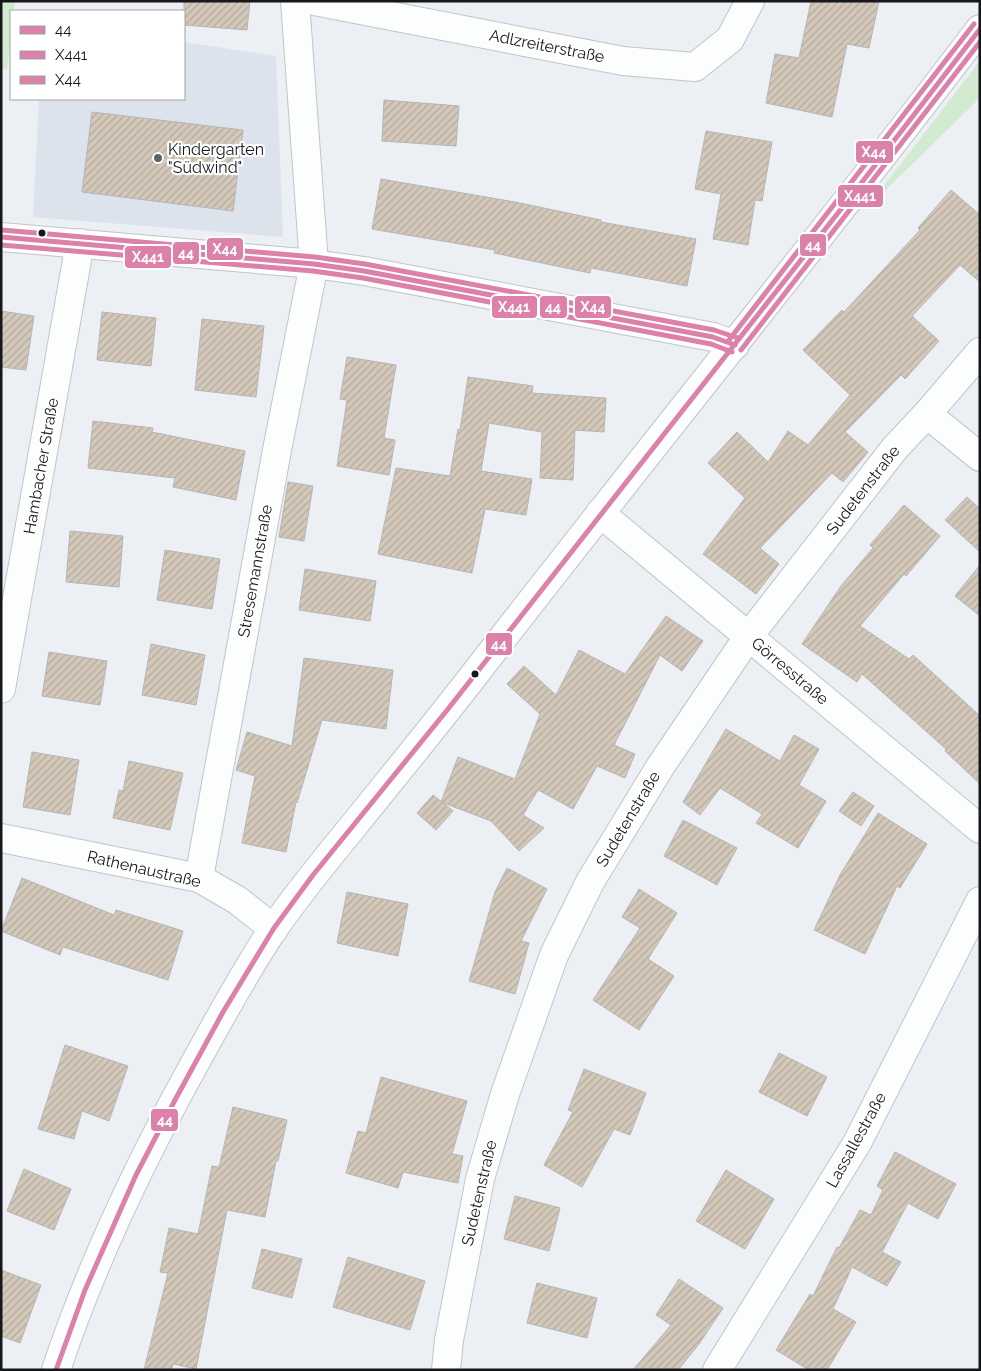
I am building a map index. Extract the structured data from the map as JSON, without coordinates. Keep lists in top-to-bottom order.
{
  "streets": {
    "street": [
      "Adlzreiterstraße",
      "Hambacher Straße",
      "Sudetenstraße",
      "Stresemannstraße",
      "Görresstraße",
      "Rathenaustraße",
      "Lassallestraße"
    ]
  },
  "crossings": [
    ["Sudetenstraße", "Görresstraße"],
    ["Stresemannstraße", "Rathenaustraße"]
  ],
  "places": ["Kindergarten \"Südwind\""],
  "lines": ["transit line X44", "transit line 44", "transit line X441"],
  "legend": ["44", "X441", "X44"]
}
